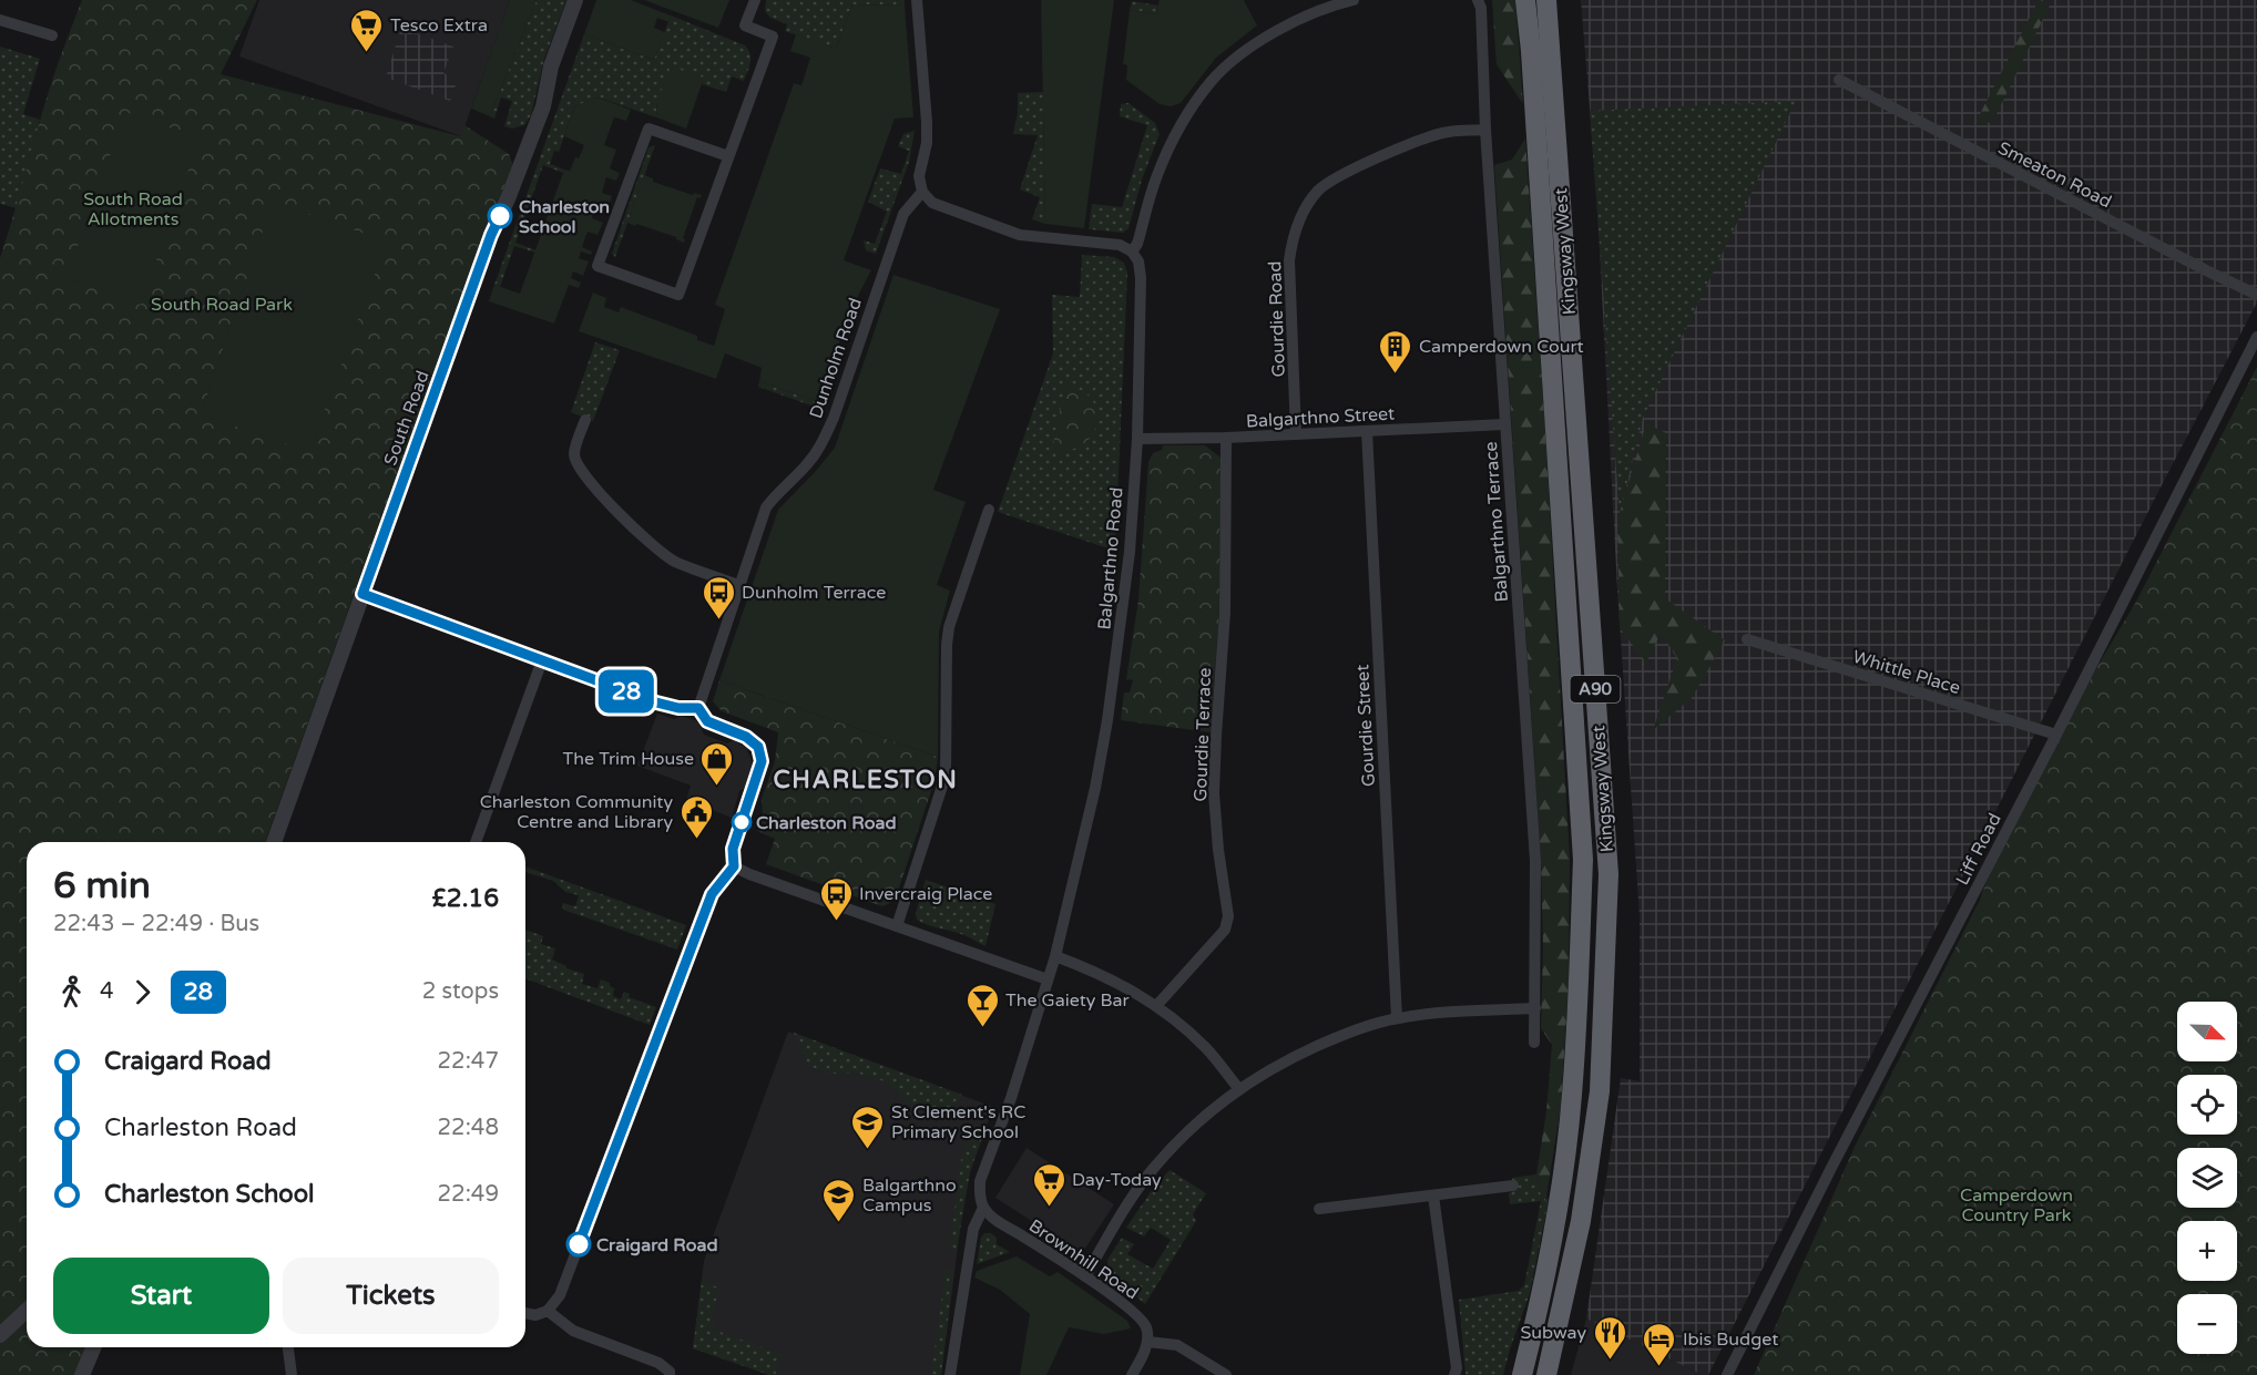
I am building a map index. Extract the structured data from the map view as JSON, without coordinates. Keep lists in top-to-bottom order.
{
  "streets": {
    "highway": ["Kingsway West", "A90"],
    "street": [
      "Smeaton Road",
      "Gourdie Road",
      "Dunholm Road",
      "Balgarthno Street",
      "South Road",
      "Balgarthno Terrace",
      "Balgarthno Road",
      "Whittle Place",
      "Gourdie Street",
      "Gourdie Terrace",
      "Liff Road",
      "Brownhill Road"
    ]
  },
  "crossings": [
    ["Gourdie Road", "Balgarthno Street"],
    ["Gourdie Road", "Balgarthno Terrace"],
    ["Balgarthno Street", "Balgarthno Terrace"],
    ["Balgarthno Street", "Balgarthno Road"],
    ["Balgarthno Street", "Gourdie Street"],
    ["Balgarthno Street", "Gourdie Terrace"],
    ["Balgarthno Road", "Brownhill Road"],
    ["Whittle Place", "Liff Road"]
  ],
  "districts": ["CHARLESTON"],
  "parks": ["South Road Allotments", "South Road Park", "Camperdown Country Park"],
  "places": {
    "supermarket": ["Tesco Extra", "Day-Today"],
    "other": ["Charleston School", "Charleston Road", "Craigard Road"],
    "building": ["Camperdown Court"],
    "bus stop": ["Dunholm Terrace", "Invercraig Place"],
    "shop": ["The Trim House"],
    "public building": ["Charleston Community Centre and Library"],
    "bar": ["The Gaiety Bar"],
    "school or university": ["St Clement's RC Primary School", "Balgarthno Campus"],
    "restaurant": ["Subway"],
    "hotel": ["Ibis Budget"]
  },
  "lines": ["bus line 28"],
  "north": "bottom right",
  "page": {
    "on_map": "28",
    "heading": ["6 min", "22:43 – 22:49 · Bus", "£2.16"],
    "legs": ["4", "28", "2 stops"],
    "map_buttons": ["+", "−"],
    "list": [
      {
        "name": "Craigard Road",
        "value": "22:47"
      },
      {
        "name": "Charleston Road",
        "value": "22:48"
      },
      {
        "name": "Charleston School",
        "value": "22:49"
      }
    ],
    "buttons": ["Start", "Tickets"]
  }
}
